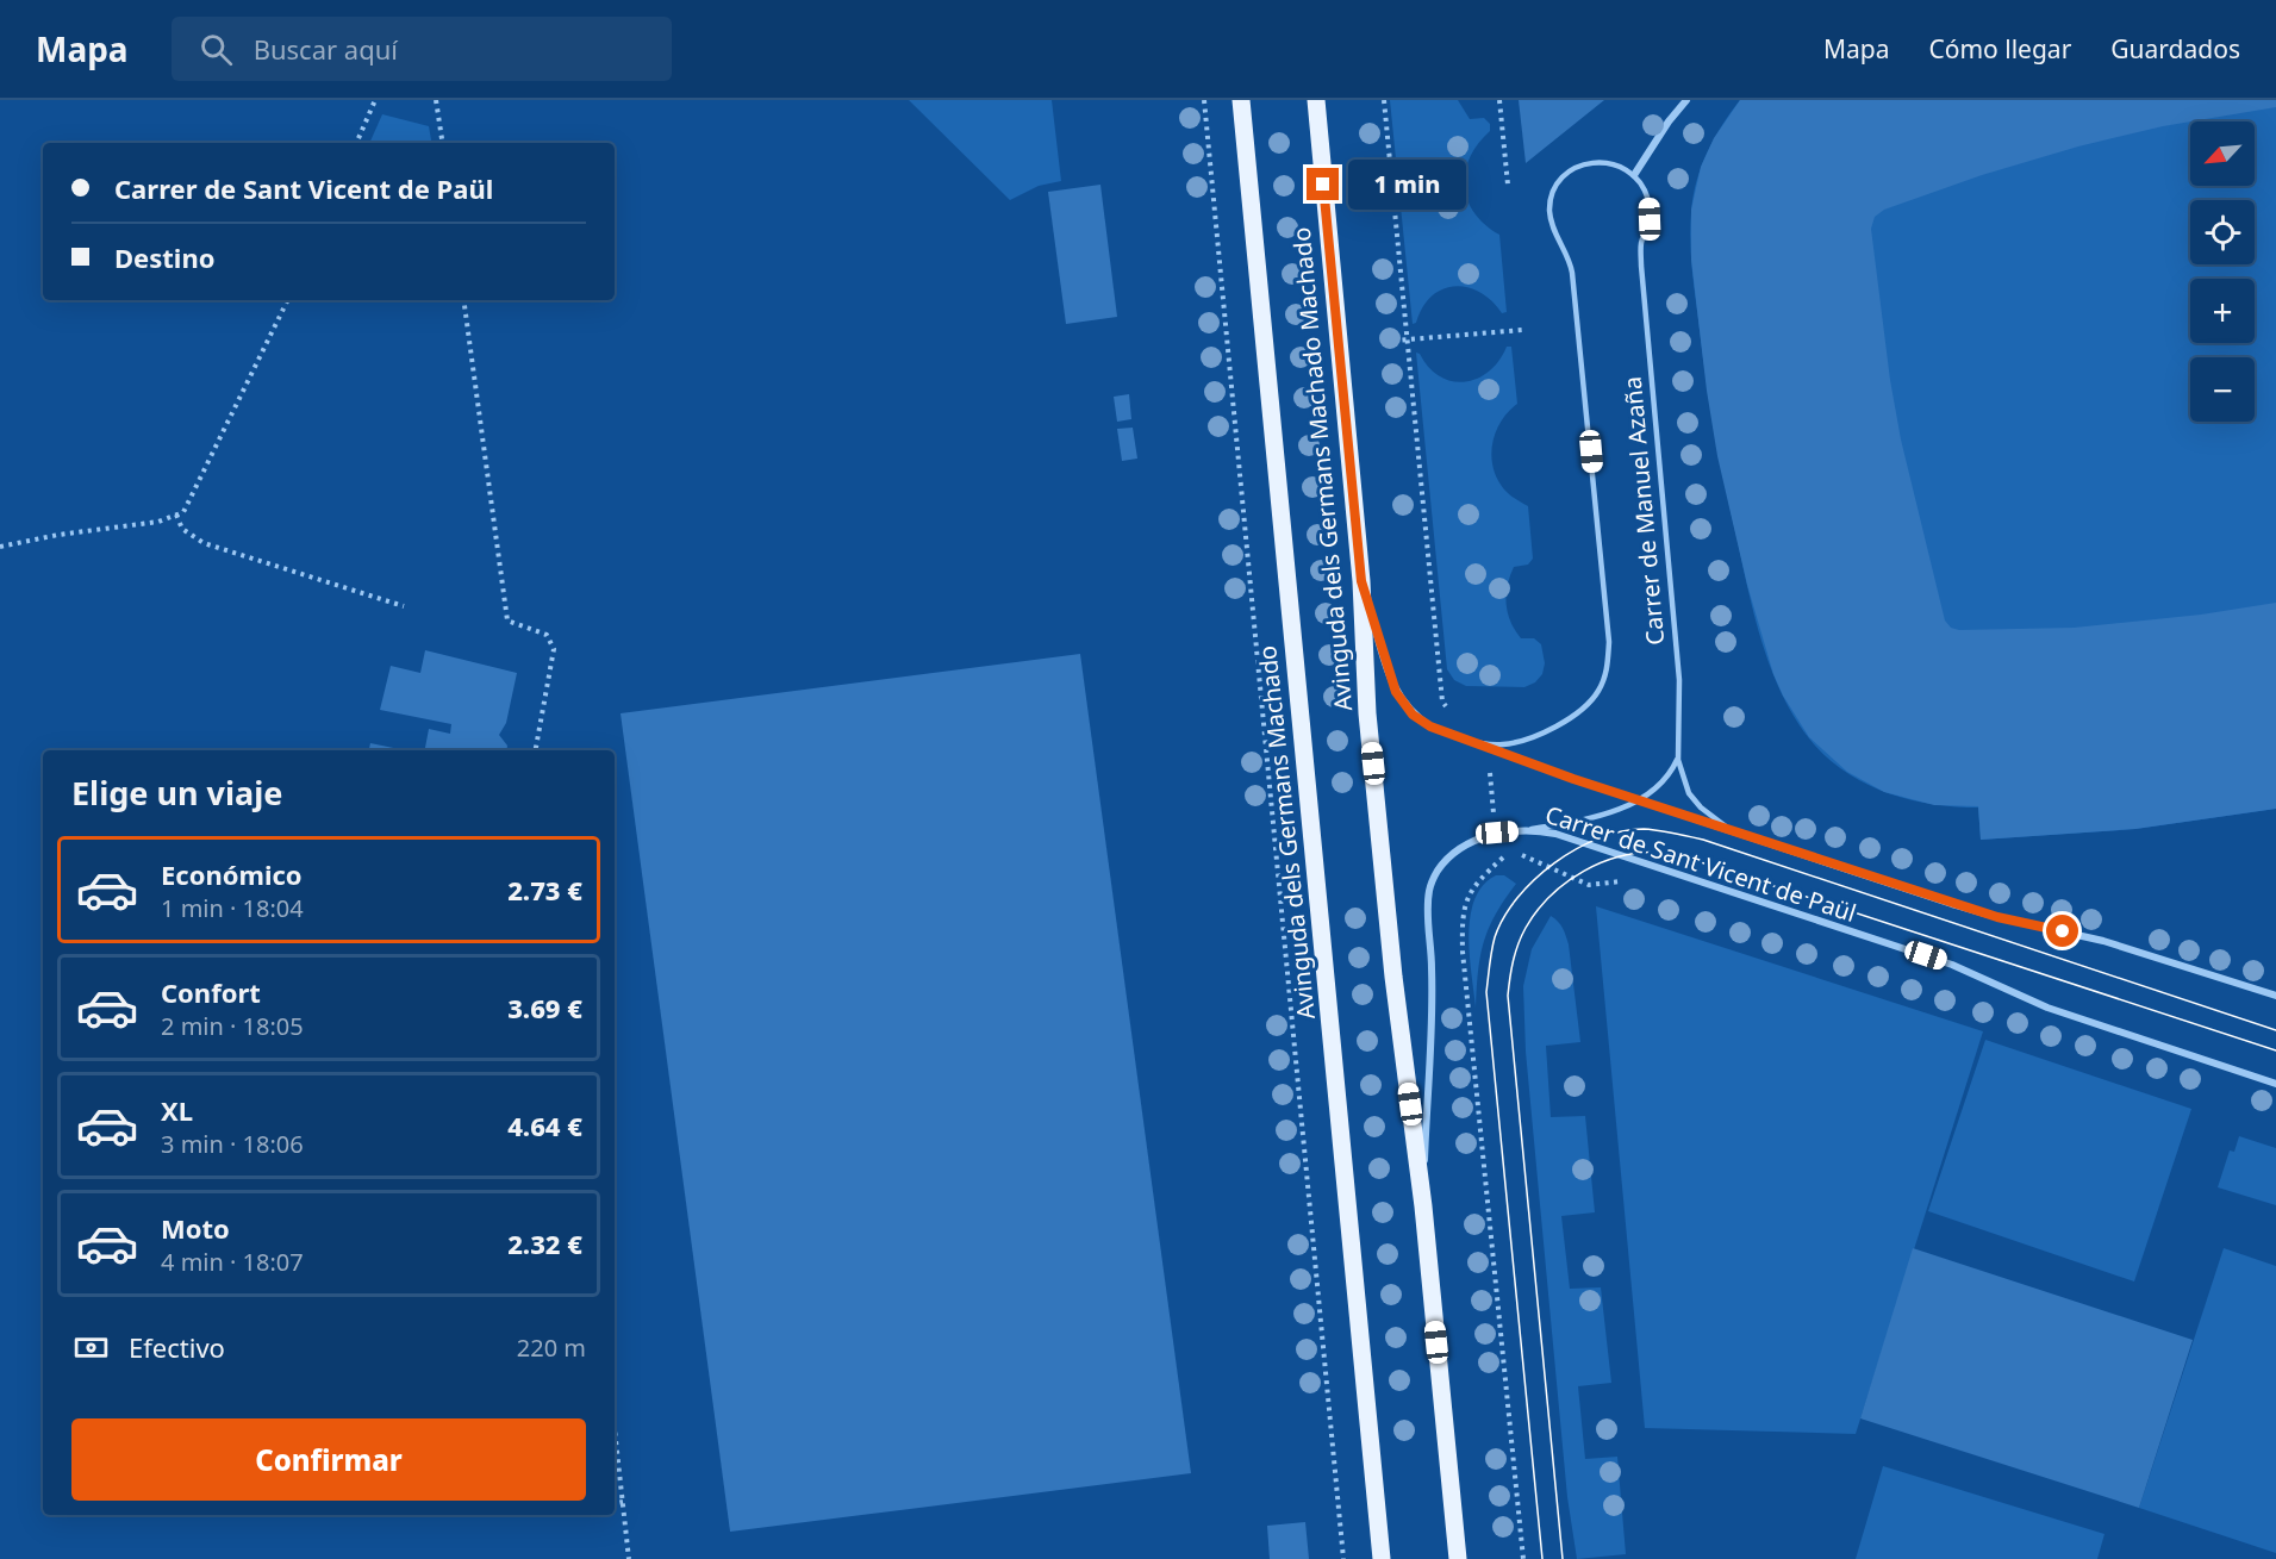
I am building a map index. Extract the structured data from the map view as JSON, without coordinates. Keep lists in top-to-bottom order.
{
  "streets": {
    "main road": ["Avinguda dels Germans Machado Machado", "Avinguda dels Germans Machado"],
    "street": ["Carrer de Sant Vicent de Paül"],
    "lane": ["Carrer de Manuel Azaña"]
  },
  "crossings": [
    ["Avinguda dels Germans Machado Machado", "Carrer de Sant Vicent de Paül"],
    ["Carrer de Manuel Azaña", "Carrer de Sant Vicent de Paül"]
  ],
  "north": "bottom left",
  "page": {
    "header": "Mapa",
    "search": "Buscar aquí",
    "nav": ["Mapa", "Cómo llegar", "Guardados"],
    "map_buttons": ["+", "−"],
    "banner": ["Carrer de Sant Vicent de Paül", "Destino"],
    "bubble": "1 min",
    "heading": "Elige un viaje",
    "list": [
      {
        "name": "Económico",
        "note": "1 min · 18:04",
        "value": "2.73 €"
      },
      {
        "name": "Confort",
        "note": "2 min · 18:05",
        "value": "3.69 €"
      },
      {
        "name": "XL",
        "note": "3 min · 18:06",
        "value": "4.64 €"
      },
      {
        "name": "Moto",
        "note": "4 min · 18:07",
        "value": "2.32 €"
      }
    ],
    "pay": ["Efectivo", "220 m"],
    "buttons": "Confirmar"
  }
}
